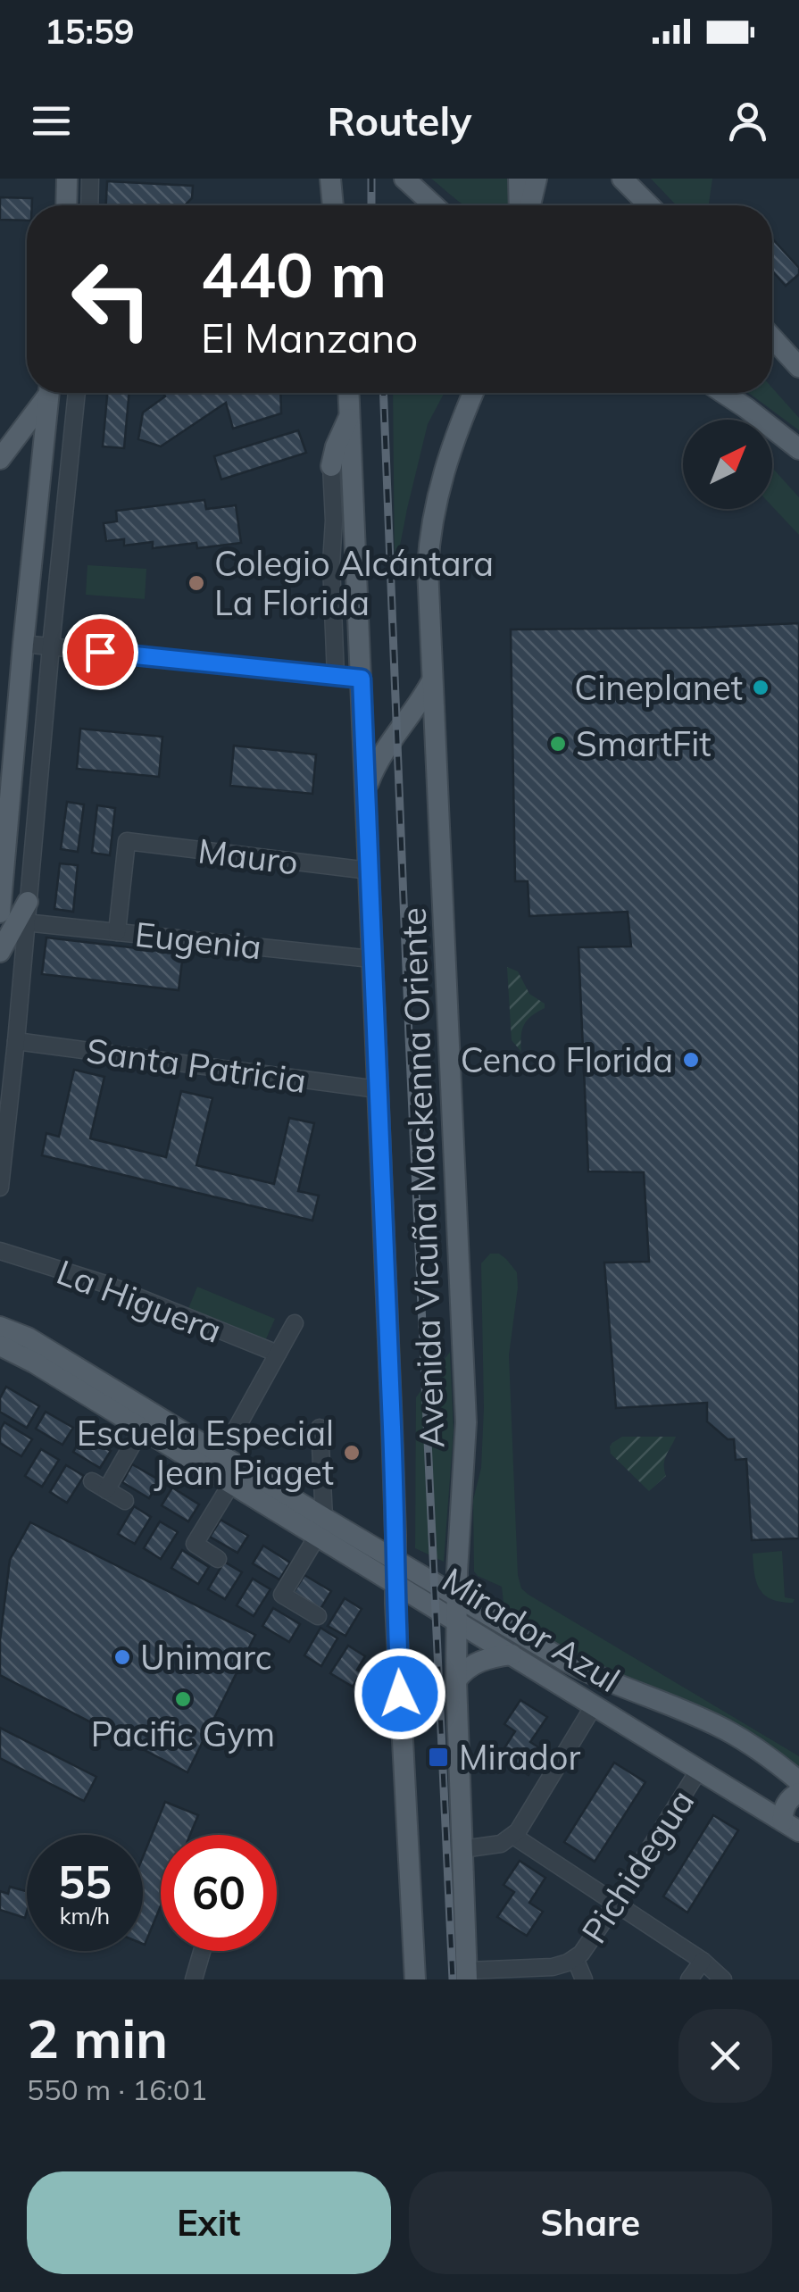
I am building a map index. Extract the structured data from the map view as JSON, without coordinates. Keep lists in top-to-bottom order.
{
  "streets": {
    "main road": ["Avenida Vicuña Mackenna Oriente", "Mirador Azul"],
    "street": [
      "Mauro",
      "Eugenia",
      "Santa Patricia",
      "La Higuera",
      "Pichidegua"
    ]
  },
  "crossings": [
    ["Mauro", "Eugenia"],
    ["Mauro", "Avenida Vicuña Mackenna Oriente"],
    ["Eugenia", "Avenida Vicuña Mackenna Oriente"],
    ["Santa Patricia", "Avenida Vicuña Mackenna Oriente"],
    ["Avenida Vicuña Mackenna Oriente", "Mirador Azul"],
    ["Avenida Vicuña Mackenna Oriente", "Pichidegua"],
    ["Mirador Azul", "Pichidegua"]
  ],
  "places": {
    "other": [
      "Colegio Alcántara La Florida",
      "Cineplanet",
      "SmartFit",
      "Cenco Florida",
      "Escuela Especial Jean Piaget",
      "Unimarc",
      "Pacific Gym"
    ],
    "transit": ["Mirador"]
  },
  "north": "top right",
  "page": {
    "status": "15:59",
    "header": "Routely",
    "turn": ["440 m", "El Manzano"],
    "speed": "55 km/h",
    "limit": "60",
    "heading": ["2 min", "550 m · 16:01"],
    "buttons": ["Exit", "Share"]
  }
}
